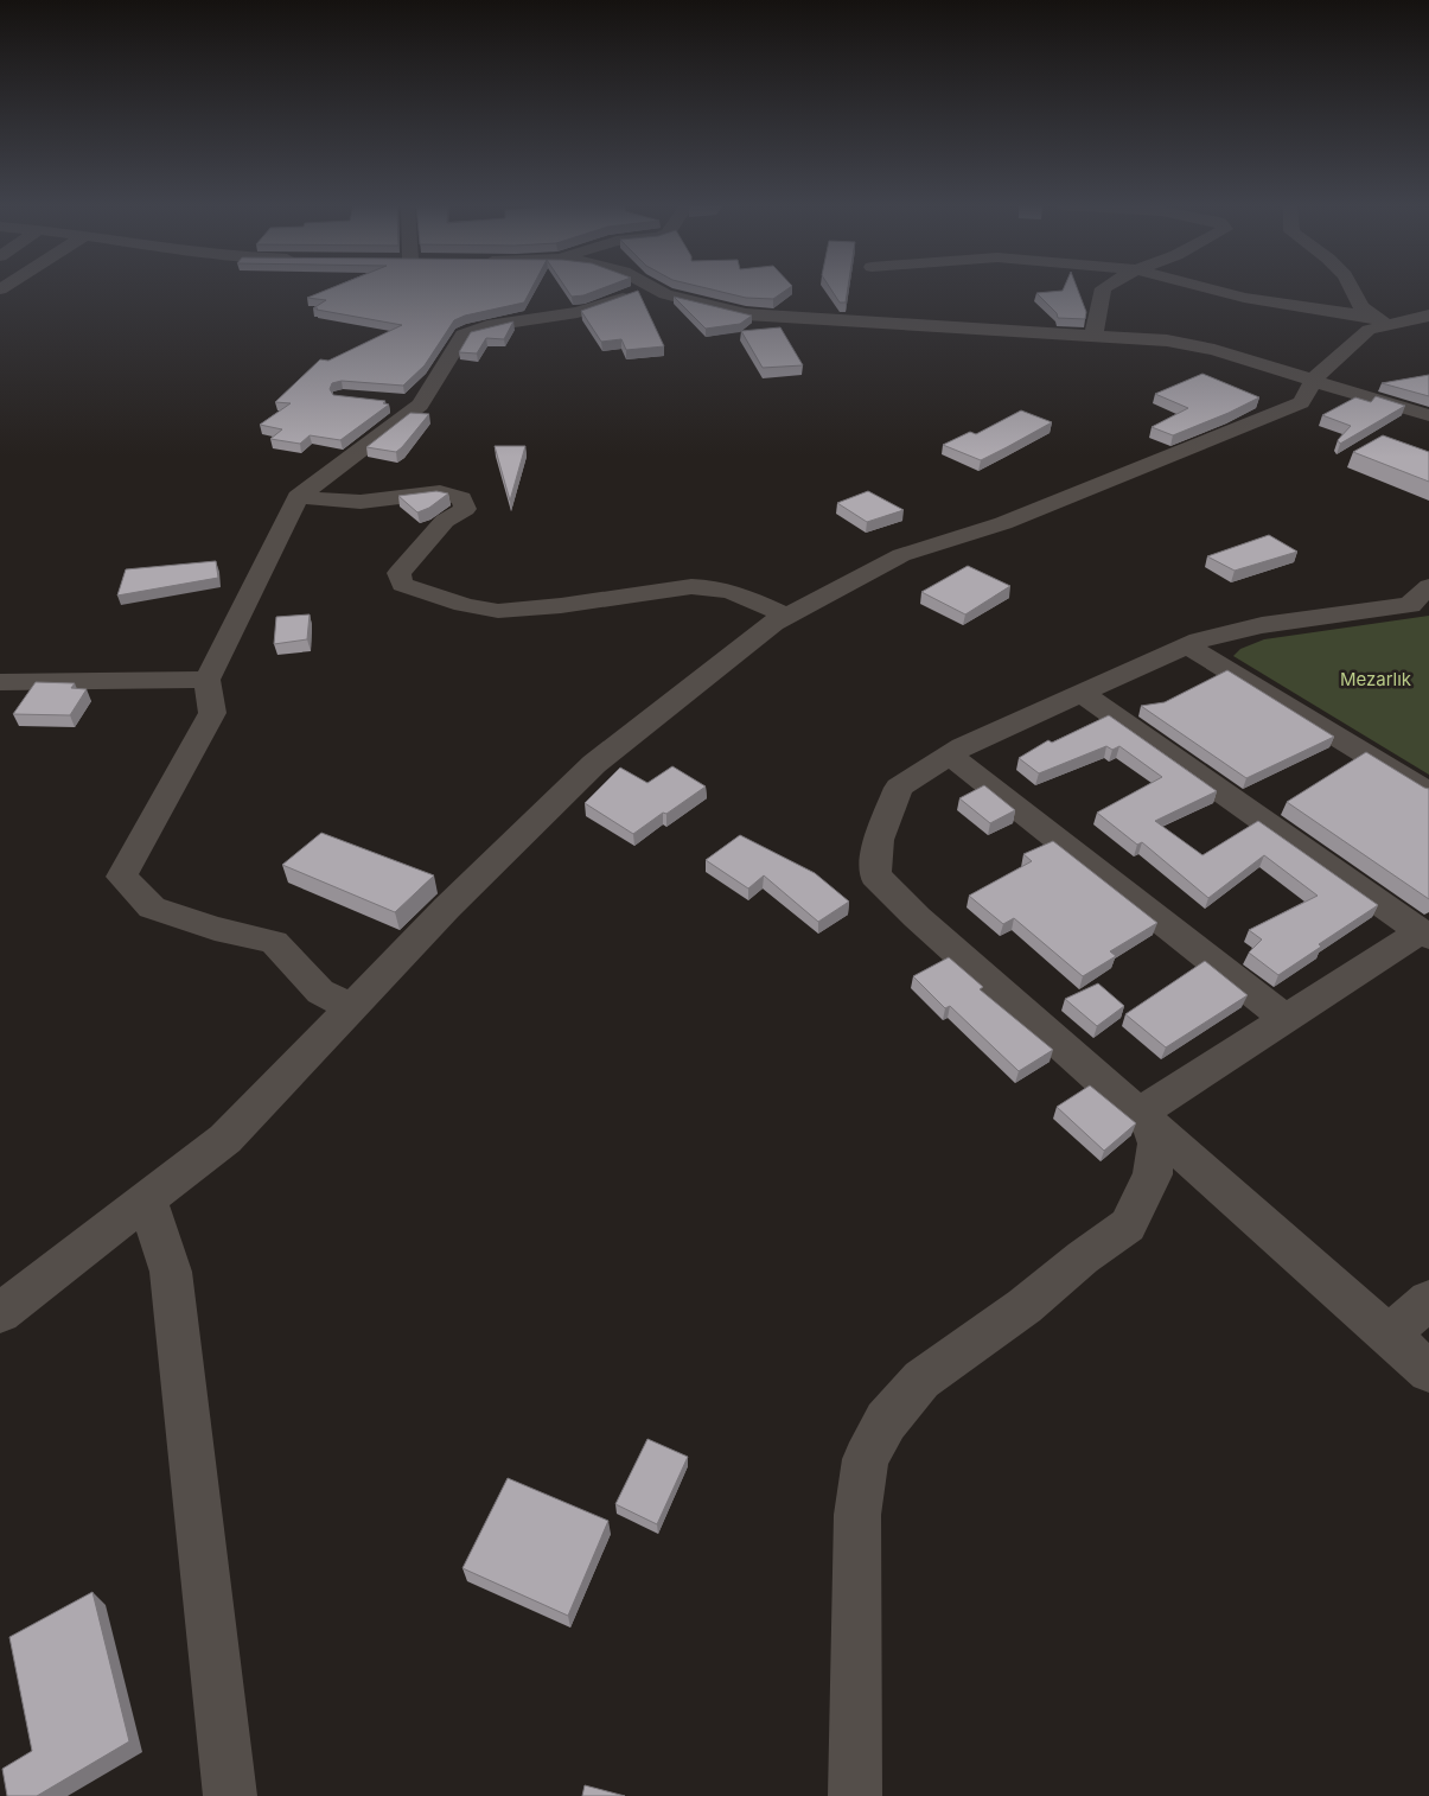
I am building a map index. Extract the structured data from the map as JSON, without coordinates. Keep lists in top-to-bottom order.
{
  "parks": ["Mezarlık"]
}
